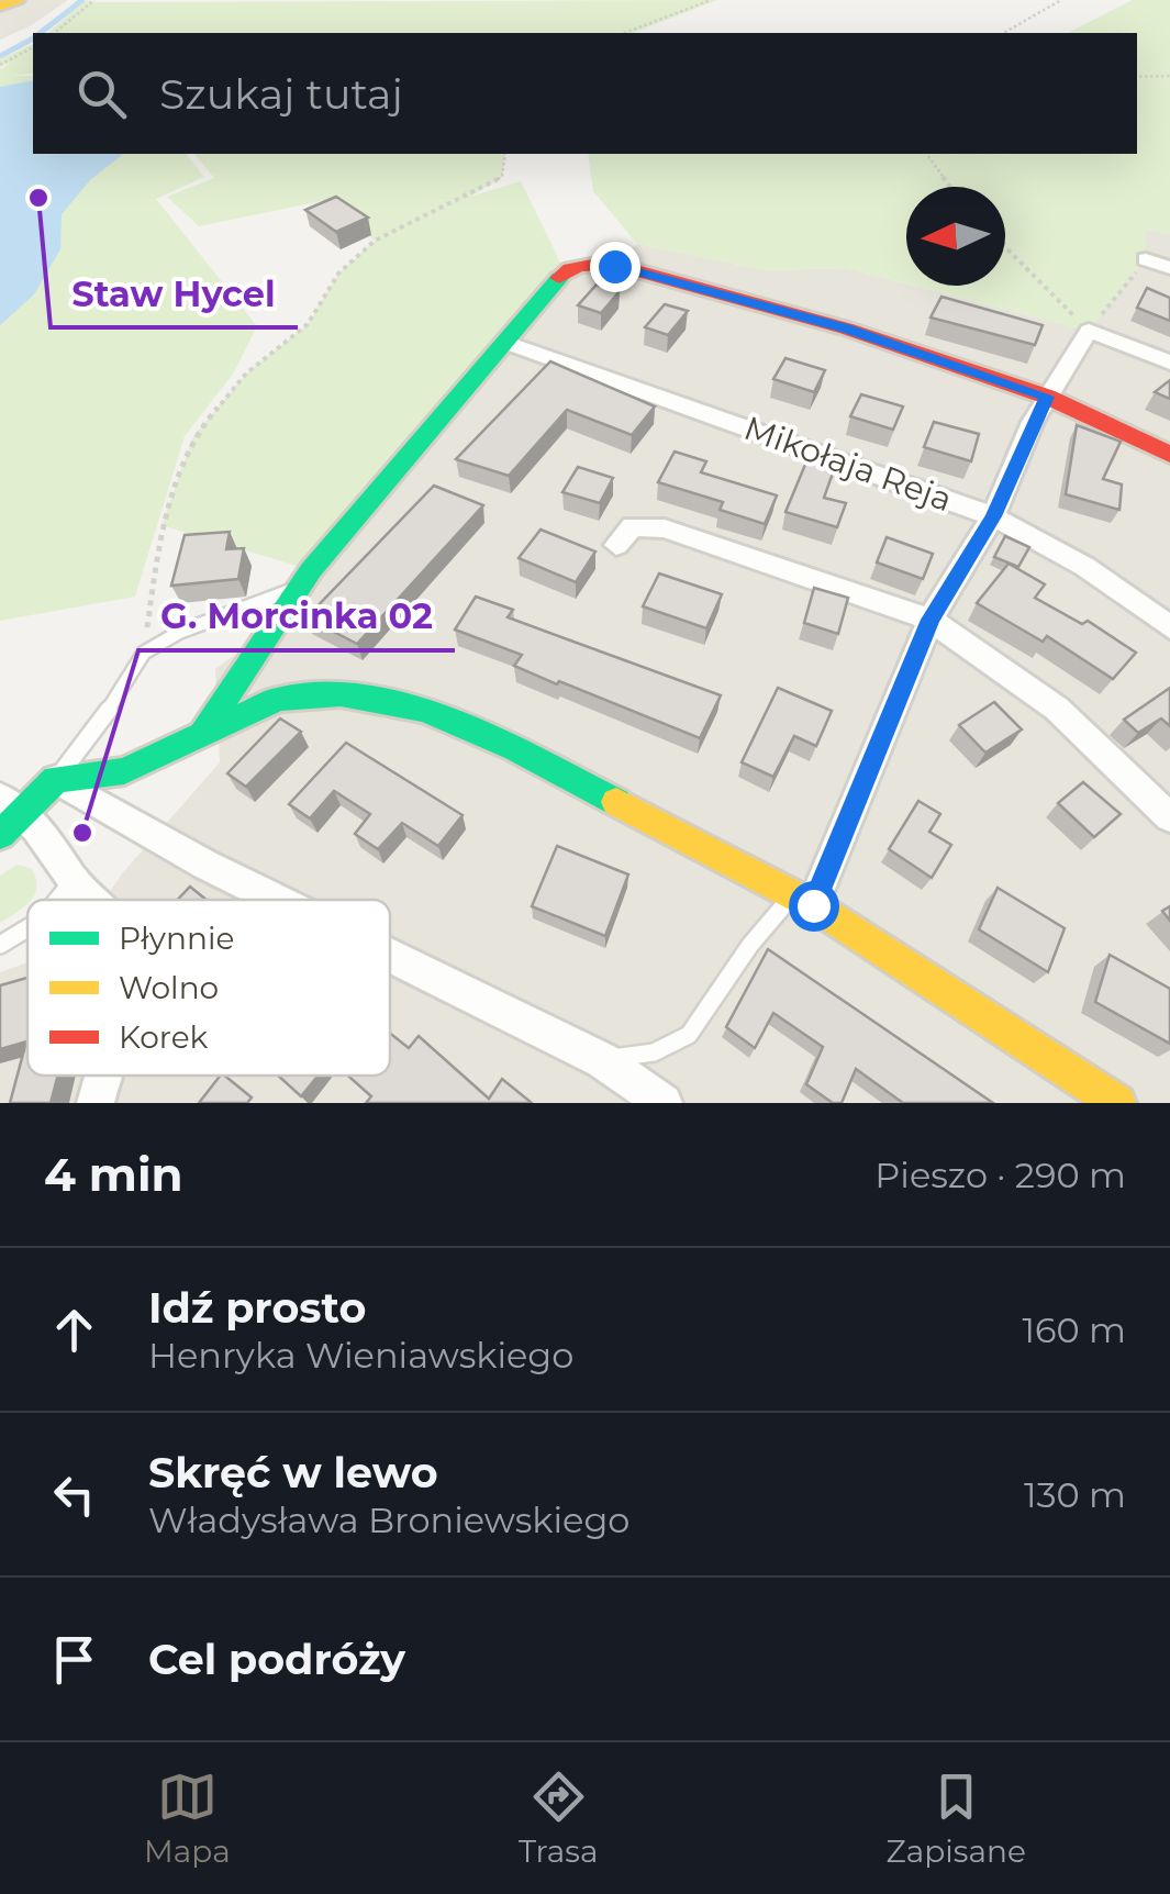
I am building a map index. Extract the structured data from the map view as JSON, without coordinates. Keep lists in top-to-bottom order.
{
  "streets": {
    "street": ["Mikołaja Reja"]
  },
  "places": ["Staw Hycel", "G. Morcinka 02"],
  "legend": ["Płynnie", "Wolno", "Korek"],
  "north": "left",
  "page": {
    "search": "Szukaj tutaj",
    "heading": ["4 min", "Pieszo · 290 m"],
    "list": [
      ["Idź prosto", "Henryka Wieniawskiego", "160 m"],
      ["Skręć w lewo", "Władysława Broniewskiego", "130 m"],
      "Cel podróży"
    ],
    "nav": ["Mapa", "Trasa", "Zapisane"]
  }
}
